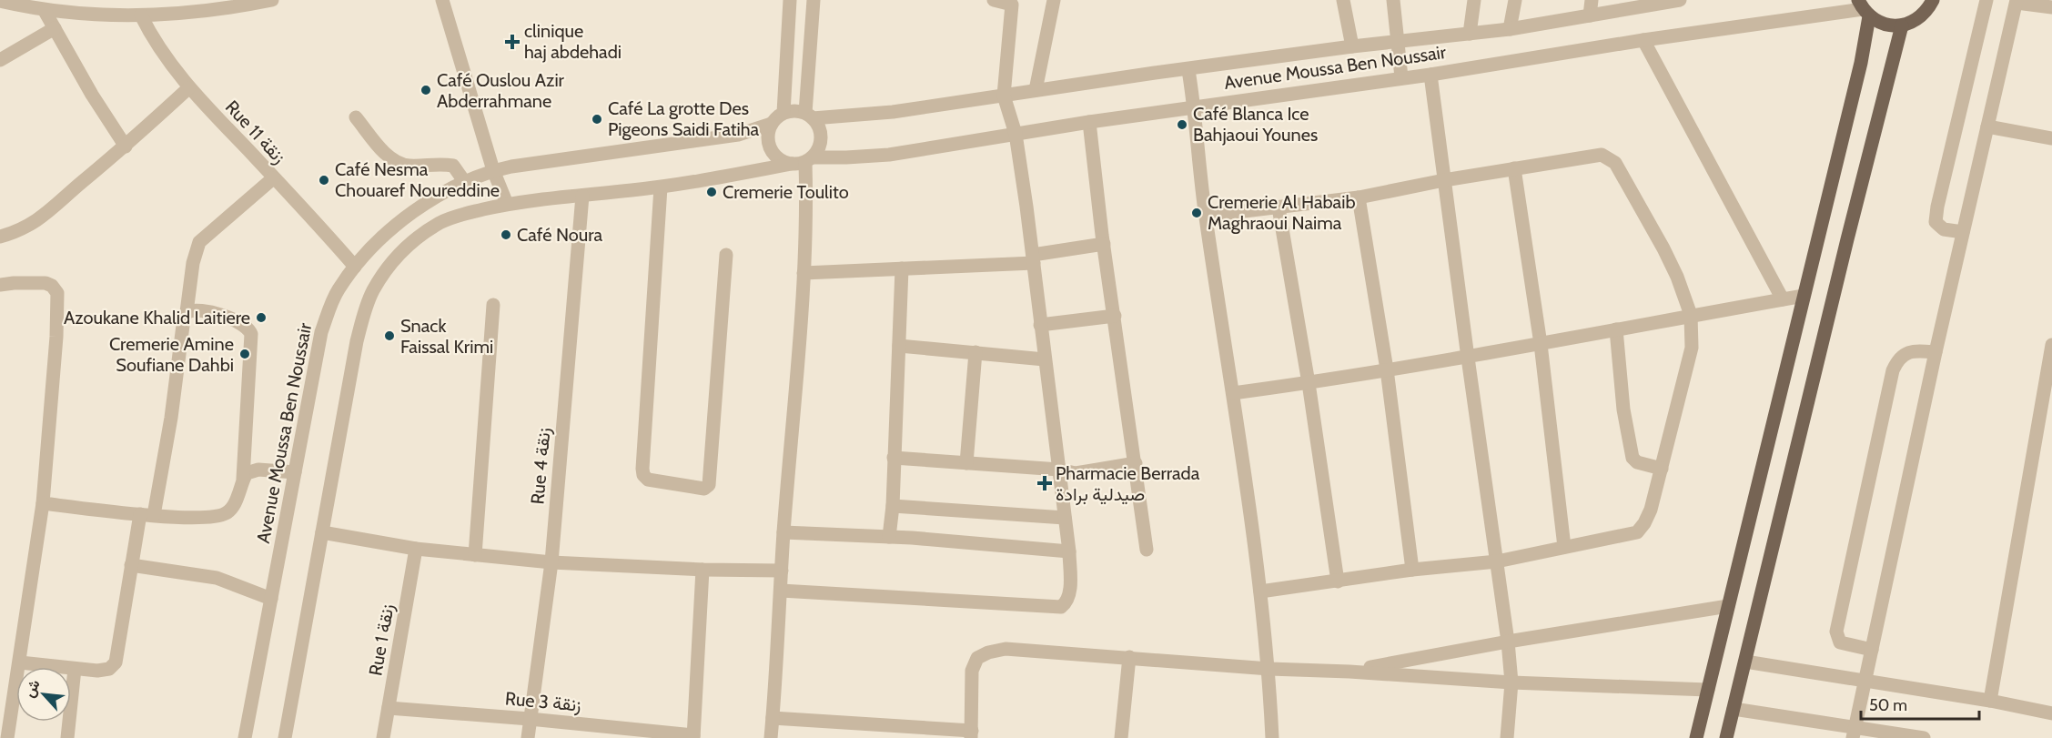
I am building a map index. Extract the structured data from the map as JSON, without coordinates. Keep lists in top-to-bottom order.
{
  "streets": {
    "street": [
      "Avenue Moussa Ben Noussair",
      "Rue 11 زنقة",
      "Rue 4 زنقة",
      "Rue 1 زنقة",
      "Rue 3 زنقة"
    ]
  },
  "crossings": [
    ["Avenue Moussa Ben Noussair", "Rue 11 زنقة"],
    ["Avenue Moussa Ben Noussair", "Rue 4 زنقة"],
    ["Rue 4 زنقة", "Rue 3 زنقة"],
    ["Rue 1 زنقة", "Rue 3 زنقة"]
  ],
  "places": {
    "health": ["clinique haj abdehadi", "Pharmacie Berrada صيدلية برادة"],
    "other": [
      "Café Ouslou Azir Abderrahmane",
      "Café La grotte Des Pigeons Saidi Fatiha",
      "Café Blanca Ice Bahjaoui Younes",
      "Café Nesma Chouaref Noureddine",
      "Cremerie Toulito",
      "Cremerie Al Habaib Maghraoui Naima",
      "Café Noura",
      "Azoukane Khalid Laitiere",
      "Snack Faissal Krimi",
      "Cremerie Amine Soufiane Dahbi"
    ]
  },
  "scale_bar": "50 m",
  "north": "top left"
}
